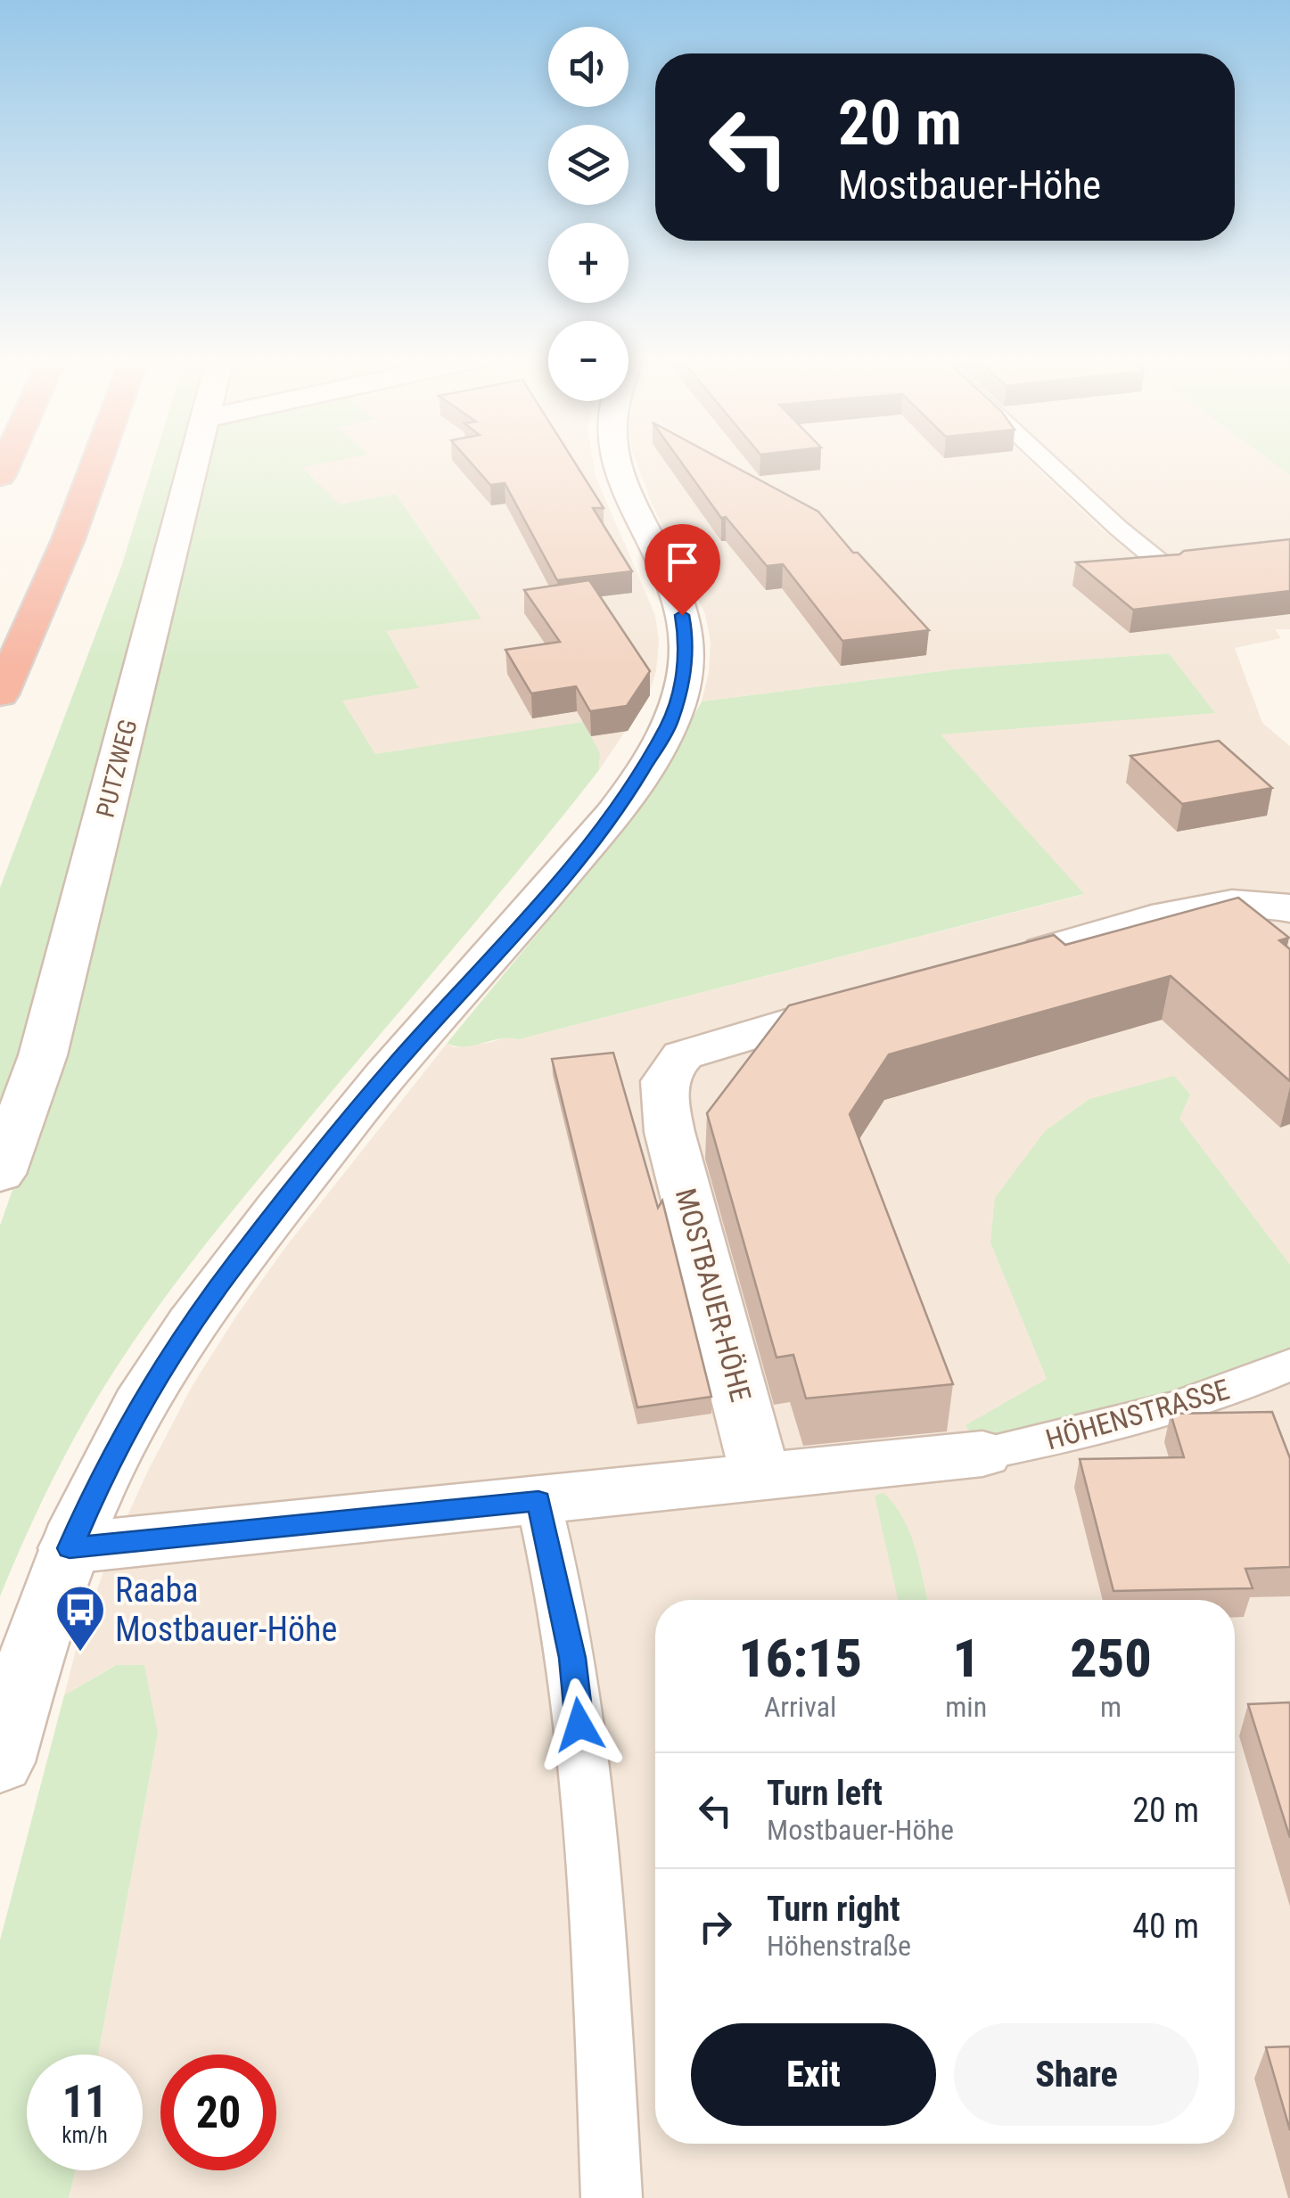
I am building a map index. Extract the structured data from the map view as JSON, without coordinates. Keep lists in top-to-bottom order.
{
  "streets": {
    "street": ["PUTZWEG", "MOSTBAUER-HÖHE"],
    "lane": ["HÖHENSTRASSE"]
  },
  "places": {
    "bus stop": ["Raaba Mostbauer-Höhe"]
  },
  "page": {
    "map_buttons": ["+", "−"],
    "turn": ["20 m", "Mostbauer-Höhe"],
    "eta": [
      "16:15",
      "Arrival",
      "1",
      "min",
      "250",
      "m"
    ],
    "list": [
      {
        "name": "Turn left",
        "note": "Mostbauer-Höhe",
        "value": "20 m"
      },
      {
        "name": "Turn right",
        "note": "Höhenstraße",
        "value": "40 m"
      }
    ],
    "buttons": ["Exit", "Share"],
    "speed": "11 km/h",
    "limit": "20"
  }
}
